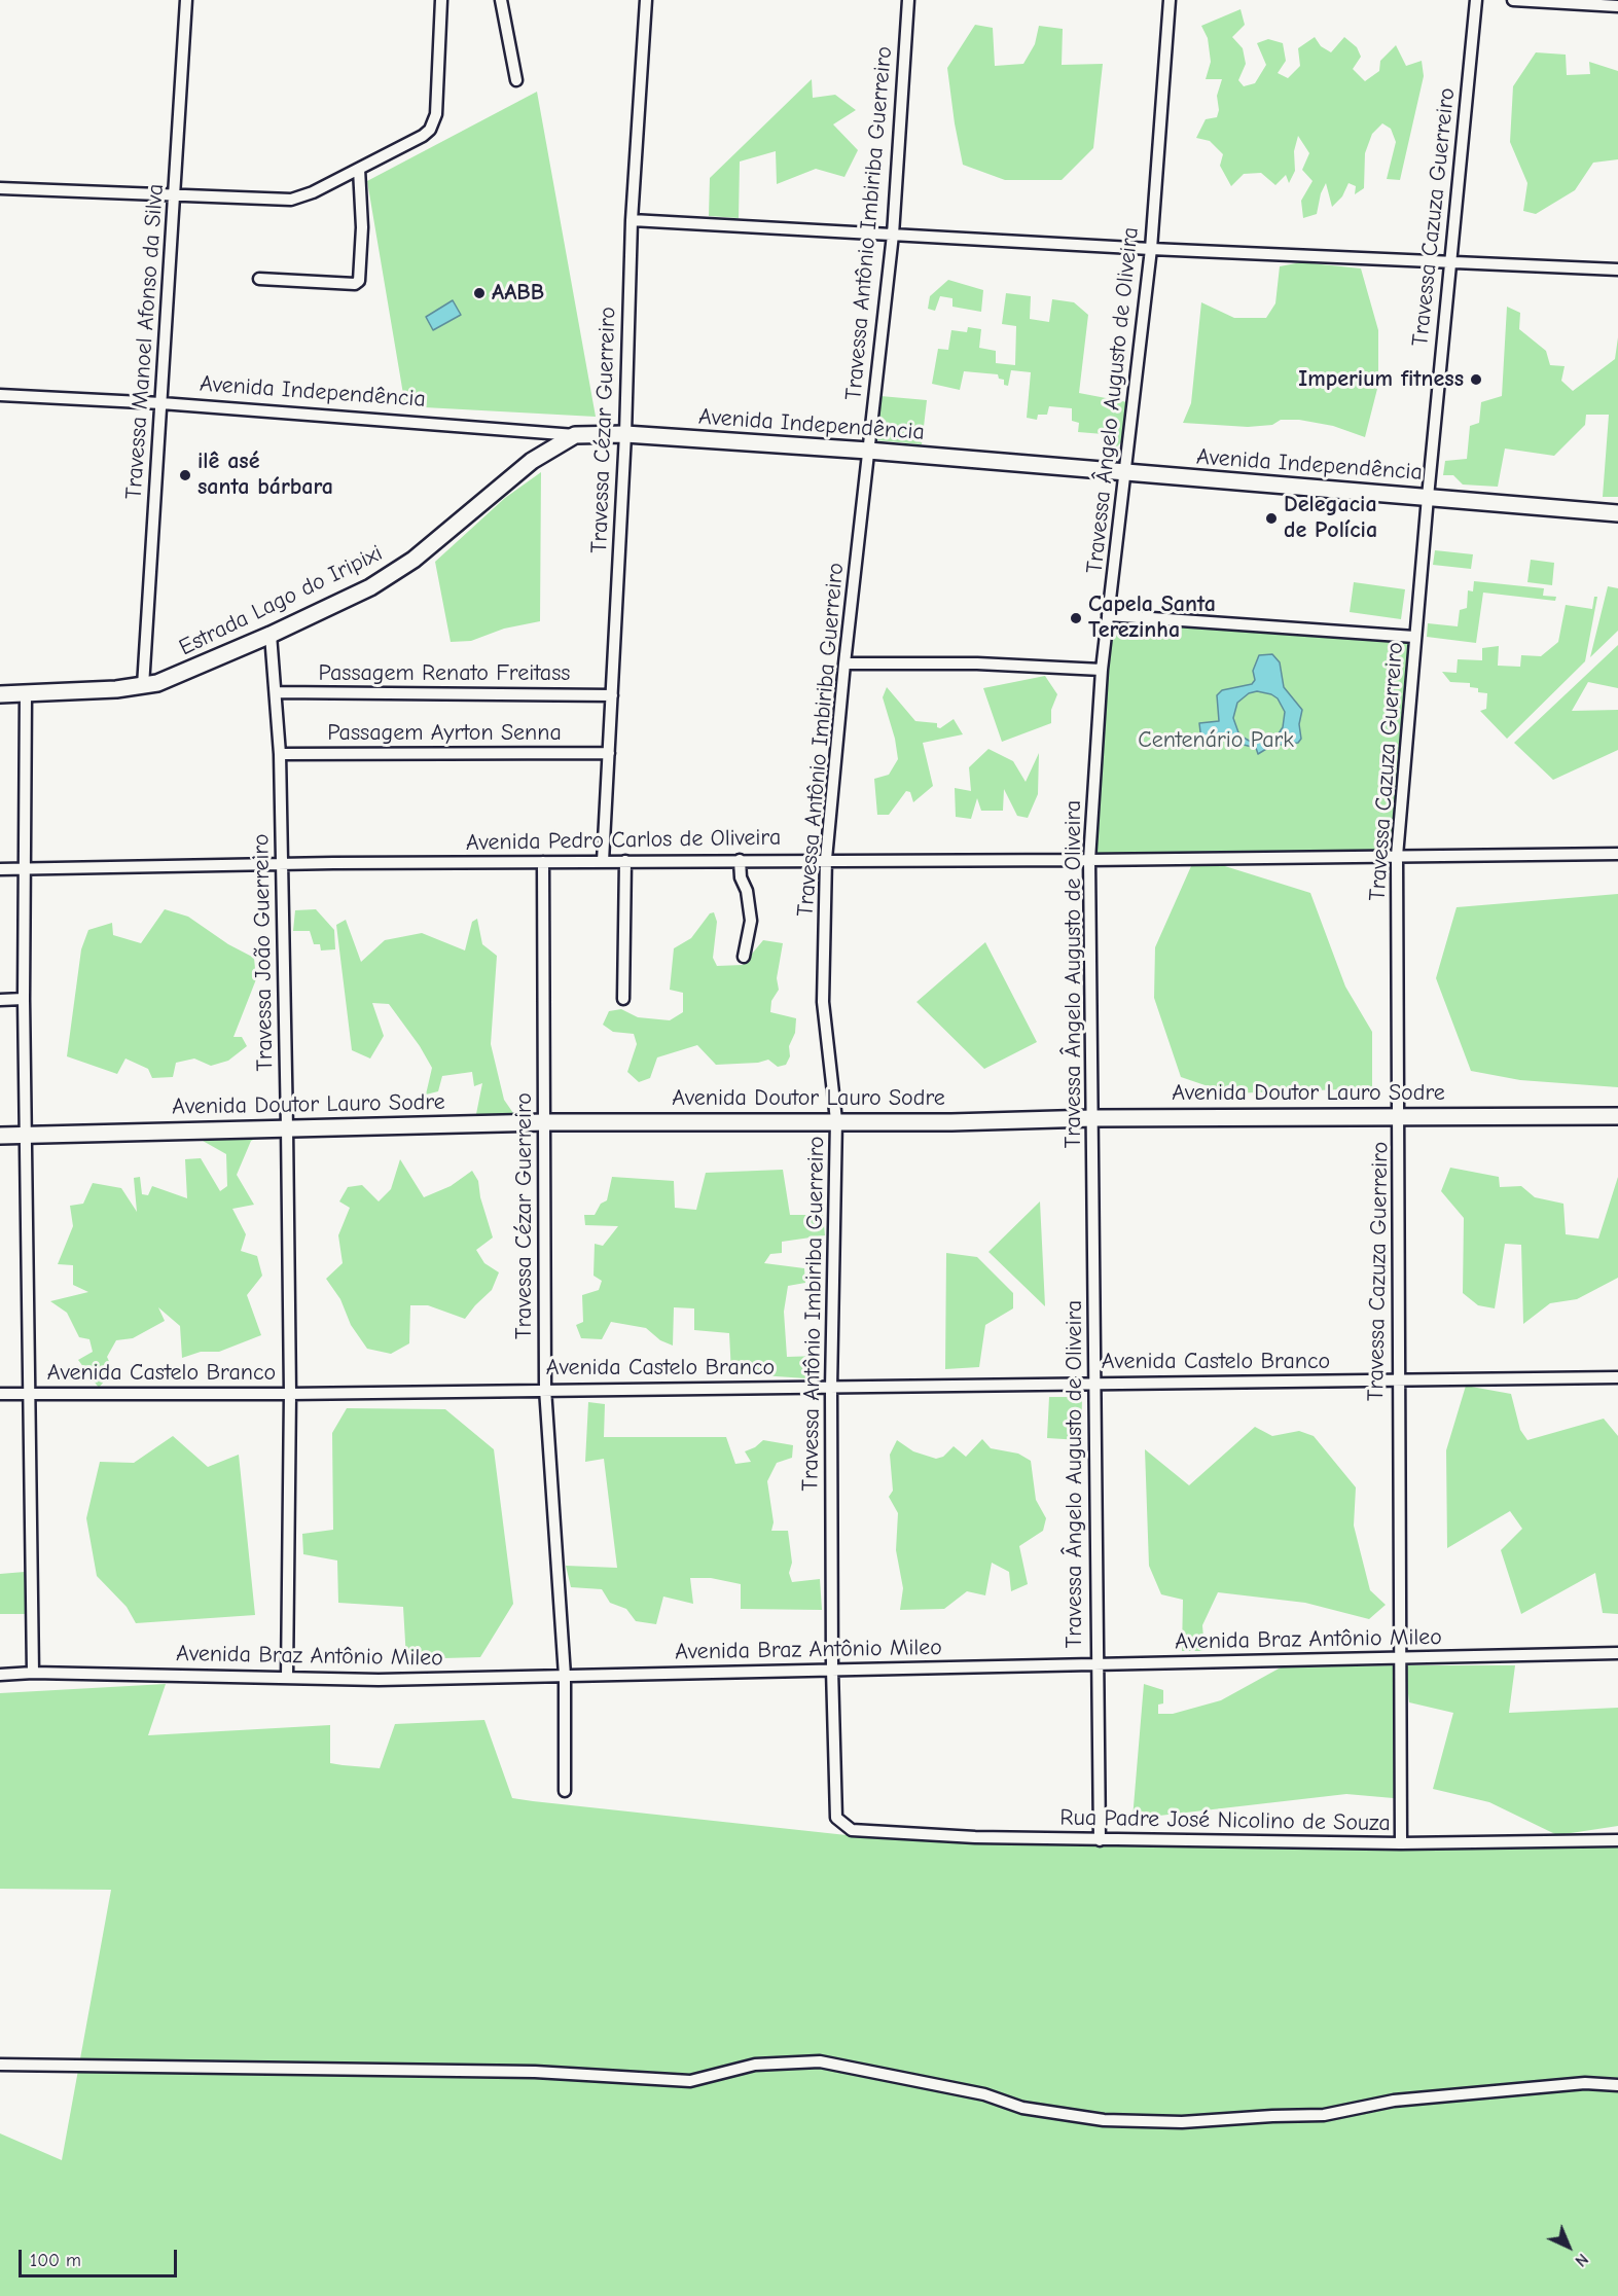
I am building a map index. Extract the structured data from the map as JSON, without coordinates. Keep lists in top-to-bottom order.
{
  "streets": {
    "street": [
      "Travessa Cazuza Guerreiro",
      "Travessa Antônio Imbiriba Guerreiro",
      "Travessa Manoel Afonso da Silva",
      "Avenida Independência",
      "Travessa Ângelo Augusto de Oliveira",
      "Travessa Cézar Guerreiro",
      "Estrada Lago do Iripixi",
      "Passagem Renato Freitass",
      "Passagem Ayrton Senna",
      "Avenida Pedro Carlos de Oliveira",
      "Travessa João Guerreiro",
      "Avenida Doutor Lauro Sodre",
      "Avenida Castelo Branco",
      "Avenida Braz Antônio Mileo",
      "Rua Padre José Nicolino de Souza"
    ]
  },
  "crossings": [
    ["Travessa Cazuza Guerreiro", "Avenida Independência"],
    ["Travessa Cazuza Guerreiro", "Avenida Pedro Carlos de Oliveira"],
    ["Travessa Cazuza Guerreiro", "Avenida Doutor Lauro Sodre"],
    ["Travessa Cazuza Guerreiro", "Avenida Castelo Branco"],
    ["Travessa Cazuza Guerreiro", "Avenida Braz Antônio Mileo"],
    ["Travessa Cazuza Guerreiro", "Rua Padre José Nicolino de Souza"],
    ["Travessa Antônio Imbiriba Guerreiro", "Avenida Independência"],
    ["Travessa Antônio Imbiriba Guerreiro", "Avenida Pedro Carlos de Oliveira"],
    ["Travessa Antônio Imbiriba Guerreiro", "Avenida Doutor Lauro Sodre"],
    ["Travessa Antônio Imbiriba Guerreiro", "Avenida Castelo Branco"],
    ["Travessa Antônio Imbiriba Guerreiro", "Avenida Braz Antônio Mileo"],
    ["Travessa Antônio Imbiriba Guerreiro", "Rua Padre José Nicolino de Souza"],
    ["Travessa Manoel Afonso da Silva", "Avenida Independência"],
    ["Travessa Manoel Afonso da Silva", "Estrada Lago do Iripixi"],
    ["Avenida Independência", "Travessa Ângelo Augusto de Oliveira"],
    ["Avenida Independência", "Travessa Cézar Guerreiro"],
    ["Avenida Independência", "Estrada Lago do Iripixi"],
    ["Travessa Ângelo Augusto de Oliveira", "Avenida Pedro Carlos de Oliveira"],
    ["Travessa Ângelo Augusto de Oliveira", "Avenida Doutor Lauro Sodre"],
    ["Travessa Ângelo Augusto de Oliveira", "Avenida Castelo Branco"],
    ["Travessa Ângelo Augusto de Oliveira", "Avenida Braz Antônio Mileo"],
    ["Travessa Ângelo Augusto de Oliveira", "Rua Padre José Nicolino de Souza"],
    ["Travessa Cézar Guerreiro", "Passagem Renato Freitass"],
    ["Travessa Cézar Guerreiro", "Passagem Ayrton Senna"],
    ["Travessa Cézar Guerreiro", "Avenida Pedro Carlos de Oliveira"],
    ["Travessa Cézar Guerreiro", "Avenida Doutor Lauro Sodre"],
    ["Travessa Cézar Guerreiro", "Avenida Castelo Branco"],
    ["Travessa Cézar Guerreiro", "Avenida Braz Antônio Mileo"],
    ["Estrada Lago do Iripixi", "Travessa João Guerreiro"],
    ["Passagem Renato Freitass", "Travessa João Guerreiro"],
    ["Passagem Ayrton Senna", "Travessa João Guerreiro"],
    ["Avenida Pedro Carlos de Oliveira", "Travessa João Guerreiro"],
    ["Travessa João Guerreiro", "Avenida Doutor Lauro Sodre"],
    ["Travessa João Guerreiro", "Avenida Castelo Branco"],
    ["Travessa João Guerreiro", "Avenida Braz Antônio Mileo"]
  ],
  "parks": ["Centenário Park"],
  "places": [
    "AABB",
    "Imperium fitness",
    "ilê asé santa bárbara",
    "Delegacia de Polícia",
    "Capela Santa Terezinha"
  ],
  "scale_bar": "100 m",
  "north": "bottom right"
}
